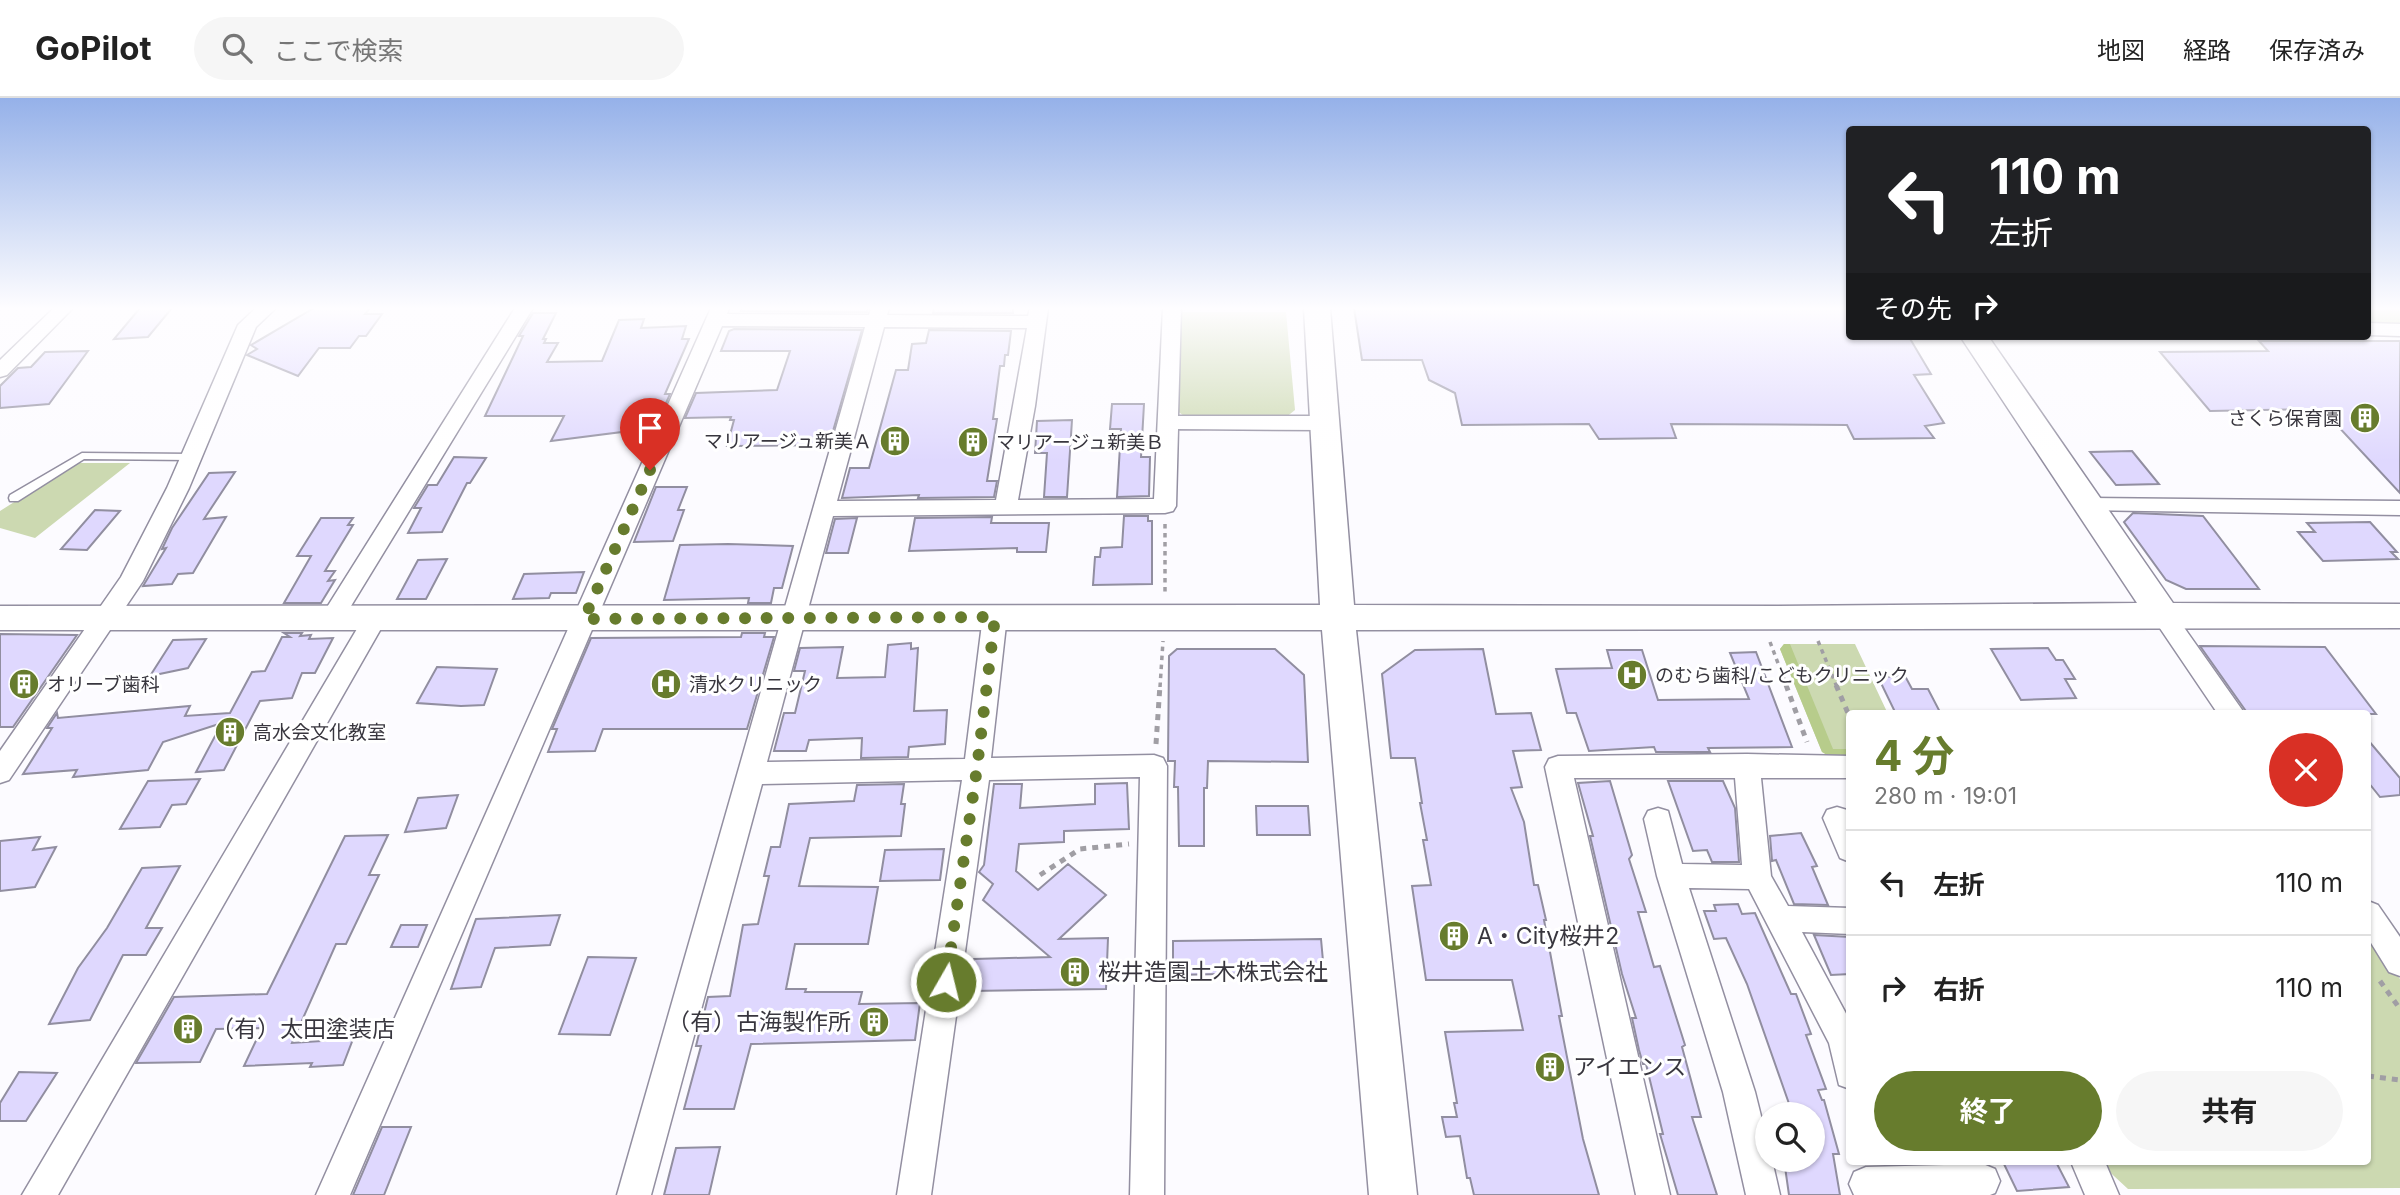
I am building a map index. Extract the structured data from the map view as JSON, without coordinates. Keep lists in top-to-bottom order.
{
  "places": {
    "building": [
      "さくら保育園",
      "マリアージュ新美Ａ",
      "マリアージュ新美Ｂ",
      "オリーブ歯科",
      "高水会文化教室",
      "A・City桜井2",
      "桜井造園土木株式会社",
      "（有）古海製作所",
      "（有）太田塗装店",
      "アイエンス"
    ],
    "hospital": ["のむら歯科/こどもクリニック", "清水クリニック"]
  },
  "page": {
    "header": "GoPilot",
    "search": "ここで検索",
    "nav": ["地図", "経路", "保存済み"],
    "turn": ["110 m", "左折"],
    "then": "その先",
    "heading": ["4 分", "280 m · 19:01"],
    "list": [
      {
        "name": "左折",
        "value": "110 m"
      },
      {
        "name": "右折",
        "value": "110 m"
      }
    ],
    "buttons": ["終了", "共有"]
  }
}
